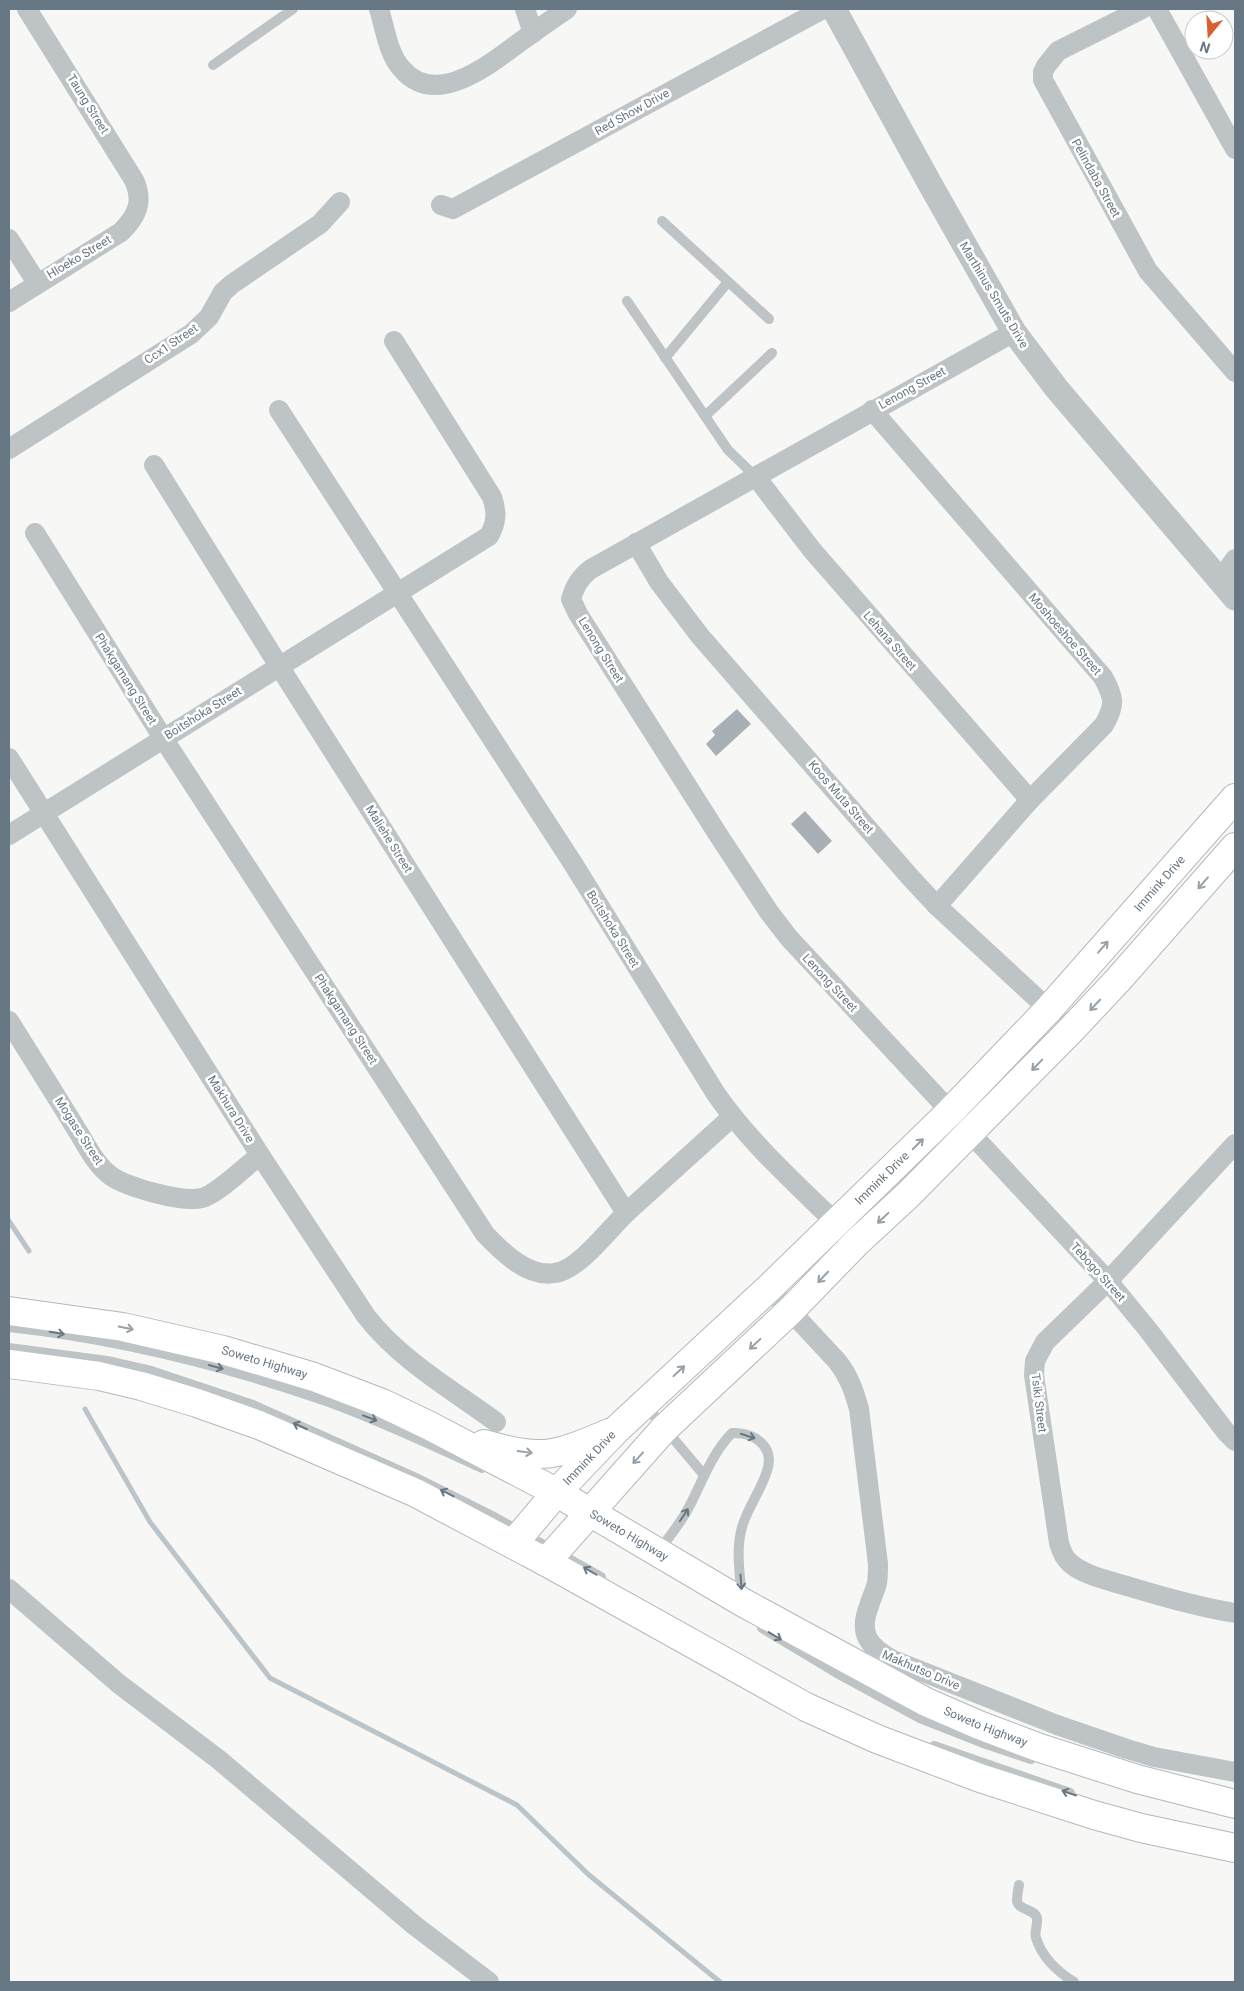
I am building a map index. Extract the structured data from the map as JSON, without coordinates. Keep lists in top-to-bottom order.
{
  "streets": {
    "main road": ["Immink Drive", "Soweto Highway"],
    "street": [
      "Taung Street",
      "Red Show Drive",
      "Pelindaba Street",
      "Hloeko Street",
      "Marthinus Smuts Drive",
      "Ccx1 Street",
      "Lenong Street",
      "Moshoeshoe Street",
      "Lehana Street",
      "Phakgamang Street",
      "Boitshoka Street",
      "Koos Muta Street",
      "Maliehe Street",
      "Makhura Drive",
      "Mogase Street",
      "Tebogo Street",
      "Tsiki Street",
      "Makhutso Drive"
    ]
  },
  "crossings": [
    ["Taung Street", "Hloeko Street"],
    ["Marthinus Smuts Drive", "Lenong Street"],
    ["Lenong Street", "Moshoeshoe Street"],
    ["Lenong Street", "Lehana Street"],
    ["Lenong Street", "Koos Muta Street"],
    ["Lenong Street", "Immink Drive"],
    ["Lenong Street", "Tebogo Street"],
    ["Moshoeshoe Street", "Lehana Street"],
    ["Moshoeshoe Street", "Koos Muta Street"],
    ["Phakgamang Street", "Boitshoka Street"],
    ["Phakgamang Street", "Maliehe Street"],
    ["Boitshoka Street", "Maliehe Street"],
    ["Boitshoka Street", "Immink Drive"],
    ["Boitshoka Street", "Makhura Drive"],
    ["Koos Muta Street", "Immink Drive"],
    ["Immink Drive", "Tebogo Street"],
    ["Immink Drive", "Soweto Highway"],
    ["Immink Drive", "Makhutso Drive"],
    ["Makhura Drive", "Mogase Street"],
    ["Tebogo Street", "Tsiki Street"]
  ],
  "north": "bottom"
}
